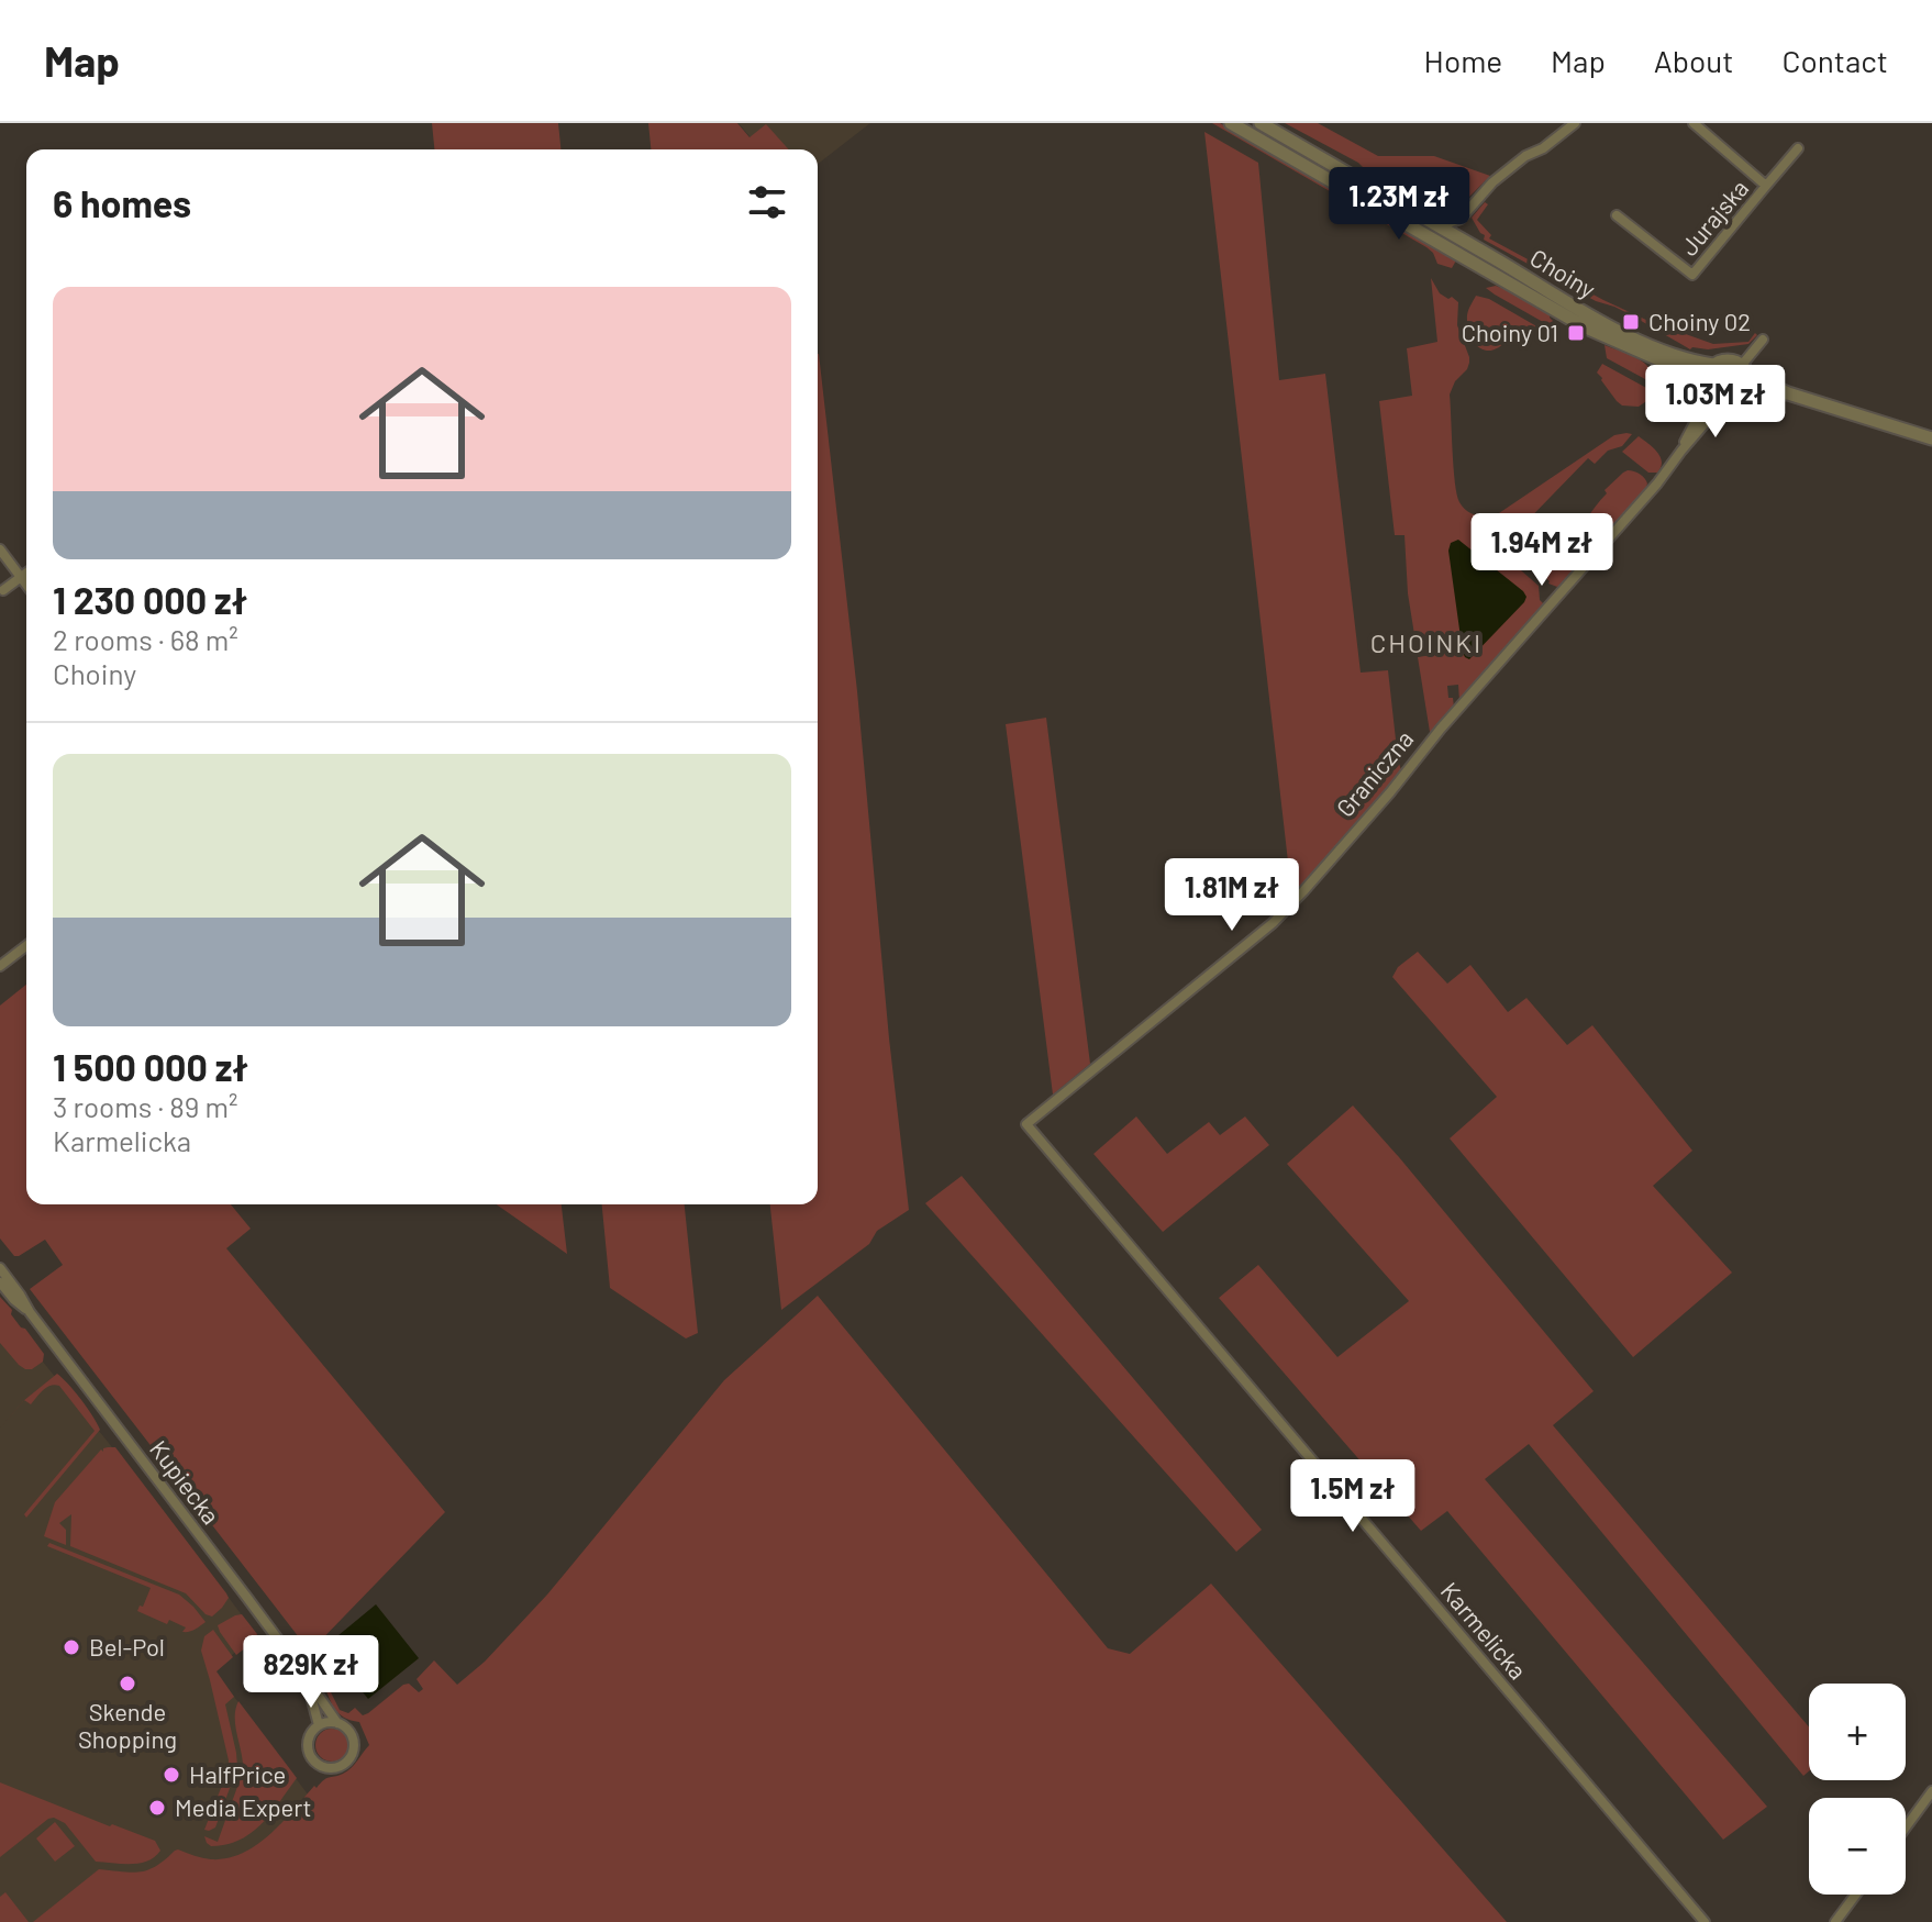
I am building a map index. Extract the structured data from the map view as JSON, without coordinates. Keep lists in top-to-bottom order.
{
  "streets": {
    "street": [
      "Jurajska",
      "Choiny",
      "Graniczna",
      "Kupiecka",
      "Karmelicka"
    ]
  },
  "crossings": [
    ["Choiny", "Graniczna"],
    ["Graniczna", "Karmelicka"]
  ],
  "districts": ["CHOINKI"],
  "places": {
    "transit": ["Choiny 02", "Choiny 01"],
    "other": [
      "Bel-Pol",
      "Skende Shopping",
      "HalfPrice",
      "Media Expert"
    ]
  },
  "page": {
    "header": "Map",
    "nav": [
      "Home",
      "Map",
      "About",
      "Contact"
    ],
    "heading": "6 homes",
    "price": [
      "1.23M zł",
      "1.03M zł",
      "1.94M zł",
      "1.81M zł",
      "1.5M zł",
      "829K zł"
    ],
    "list": [
      {
        "name": "1 230 000 zł",
        "note": "2 rooms · 68 m² · Choiny"
      },
      {
        "name": "1 500 000 zł",
        "note": "3 rooms · 89 m² · Karmelicka"
      }
    ],
    "map_buttons": ["+", "−"]
  }
}
